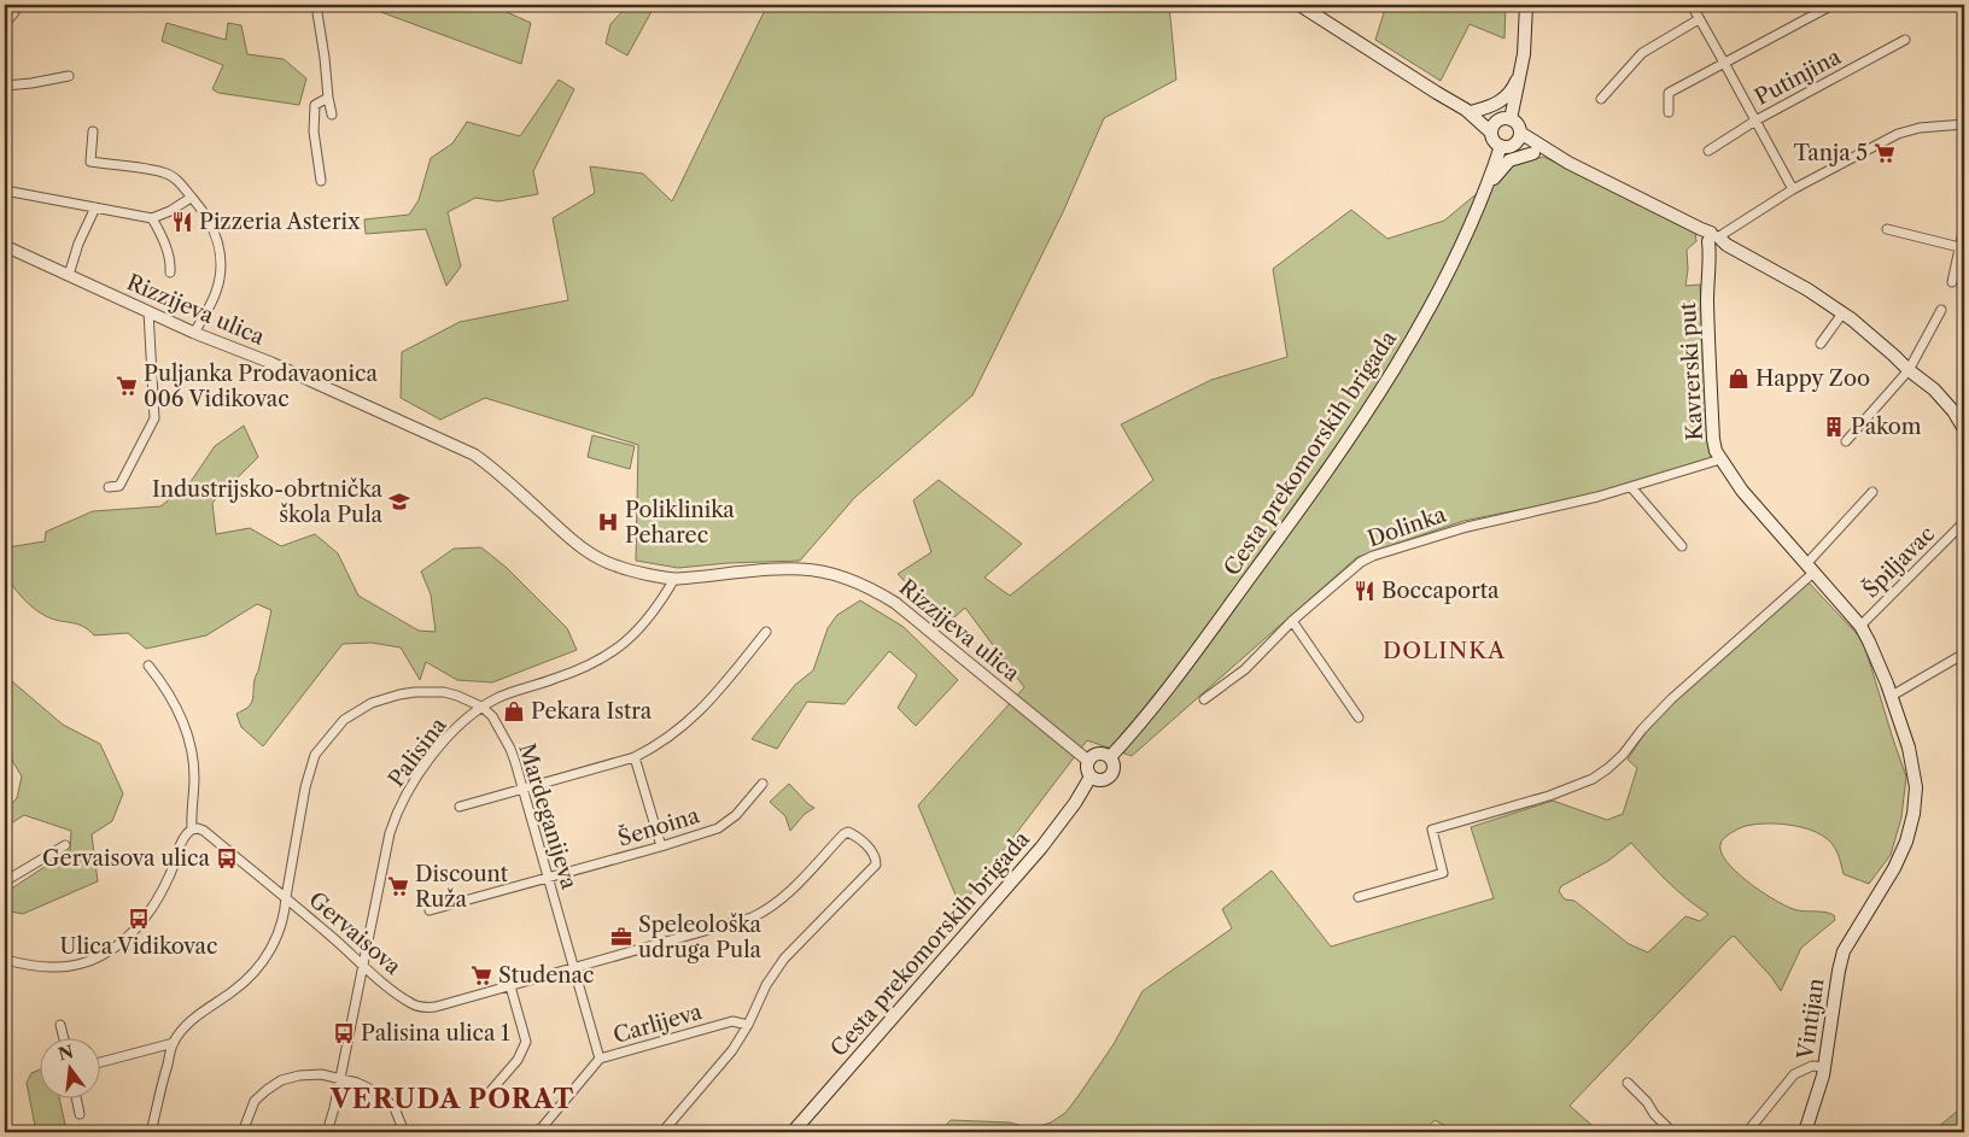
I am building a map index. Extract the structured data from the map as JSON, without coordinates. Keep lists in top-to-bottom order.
{
  "streets": {
    "main road": ["Kavrerski put", "Cesta prekomorskih brigada", "Vintijan"],
    "street": [
      "Putinjina",
      "Rizzijeva ulica",
      "Dolinka",
      "Špiljavac",
      "Palisina",
      "Mardeganijeva",
      "Šenoina",
      "Gervaisova",
      "Carlijeva"
    ]
  },
  "crossings": [
    ["Rizzijeva ulica", "Cesta prekomorskih brigada"],
    ["Rizzijeva ulica", "Palisina"],
    ["Kavrerski put", "Dolinka"],
    ["Kavrerski put", "Špiljavac"],
    ["Kavrerski put", "Vintijan"],
    ["Palisina", "Mardeganijeva"],
    ["Palisina", "Gervaisova"],
    ["Mardeganijeva", "Šenoina"],
    ["Mardeganijeva", "Gervaisova"],
    ["Mardeganijeva", "Carlijeva"],
    ["Gervaisova", "Carlijeva"]
  ],
  "districts": ["DOLINKA", "VERUDA PORAT"],
  "places": {
    "supermarket": [
      "Tanja 5",
      "Puljanka Prodavaonica 006 Vidikovac",
      "Discount Ruža",
      "Studenac"
    ],
    "restaurant": ["Pizzeria Asterix", "Boccaporta"],
    "shop": ["Happy Zoo", "Pekara Istra"],
    "building": ["Pakom"],
    "school or university": ["Industrijsko-obrtnička škola Pula"],
    "hospital": ["Poliklinika Peharec"],
    "bus stop": ["Gervaisova ulica", "Ulica Vidikovac", "Palisina ulica 1"],
    "office": ["Speleološka udruga Pula"]
  },
  "north": "top"
}
